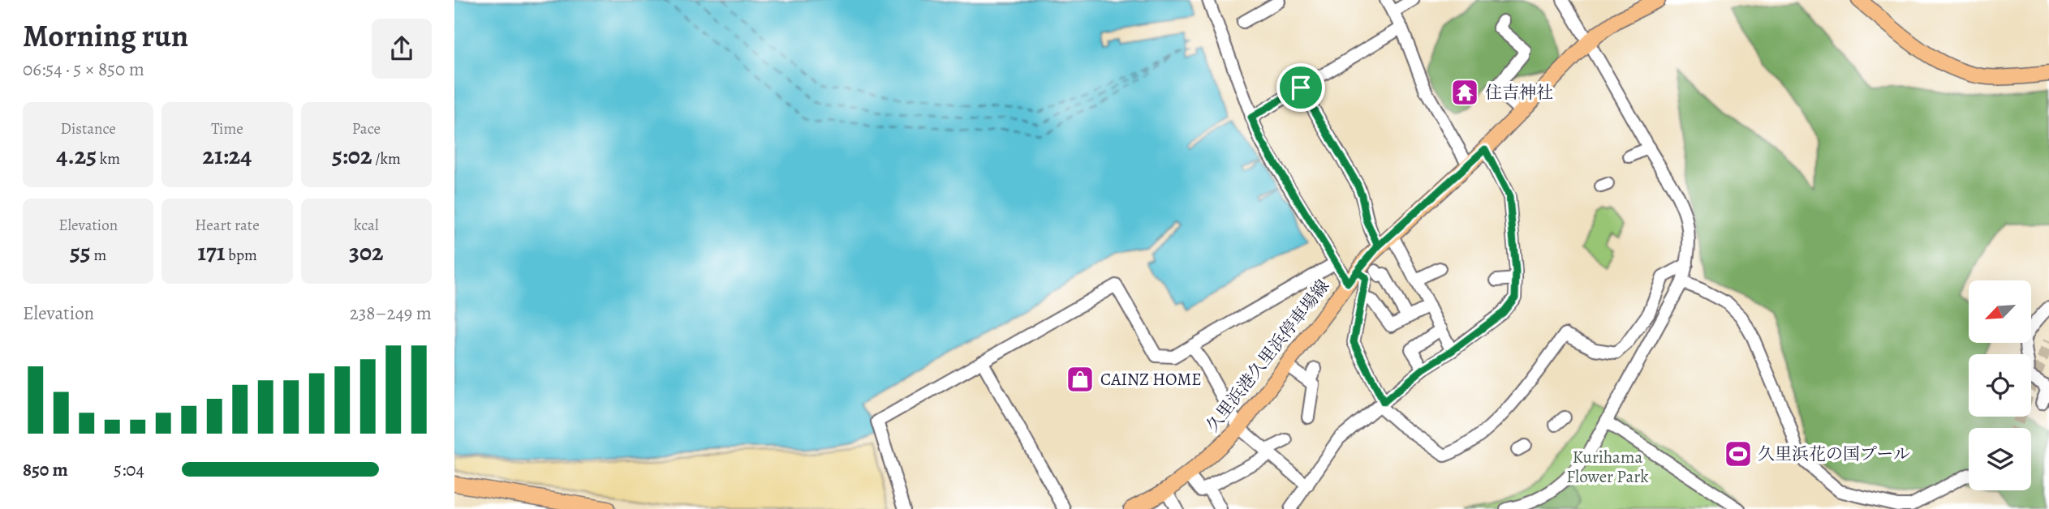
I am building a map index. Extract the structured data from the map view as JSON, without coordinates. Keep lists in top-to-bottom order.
{
  "streets": {
    "main road": ["久里浜港久里浜停車場線"]
  },
  "parks": ["Kurihama Flower Park"],
  "places": {
    "temple": ["住吉神社"],
    "shop": ["CAINZ HOME"],
    "sports": ["久里浜花の国プール"]
  },
  "north": "bottom left",
  "page": {
    "heading": ["Morning run", "06:54 · 5 × 850 m"],
    "stats": [
      ["Distance", "4.25 km"],
      ["Time", "21:24"],
      ["Pace", "5:02 /km"],
      ["Elevation", "55 m"],
      ["Heart rate", "171 bpm"],
      ["kcal", "302"]
    ],
    "chart": ["Elevation", "238–249 m"],
    "list": [
      {
        "name": "850 m",
        "note": "5:04"
      }
    ]
  }
}
